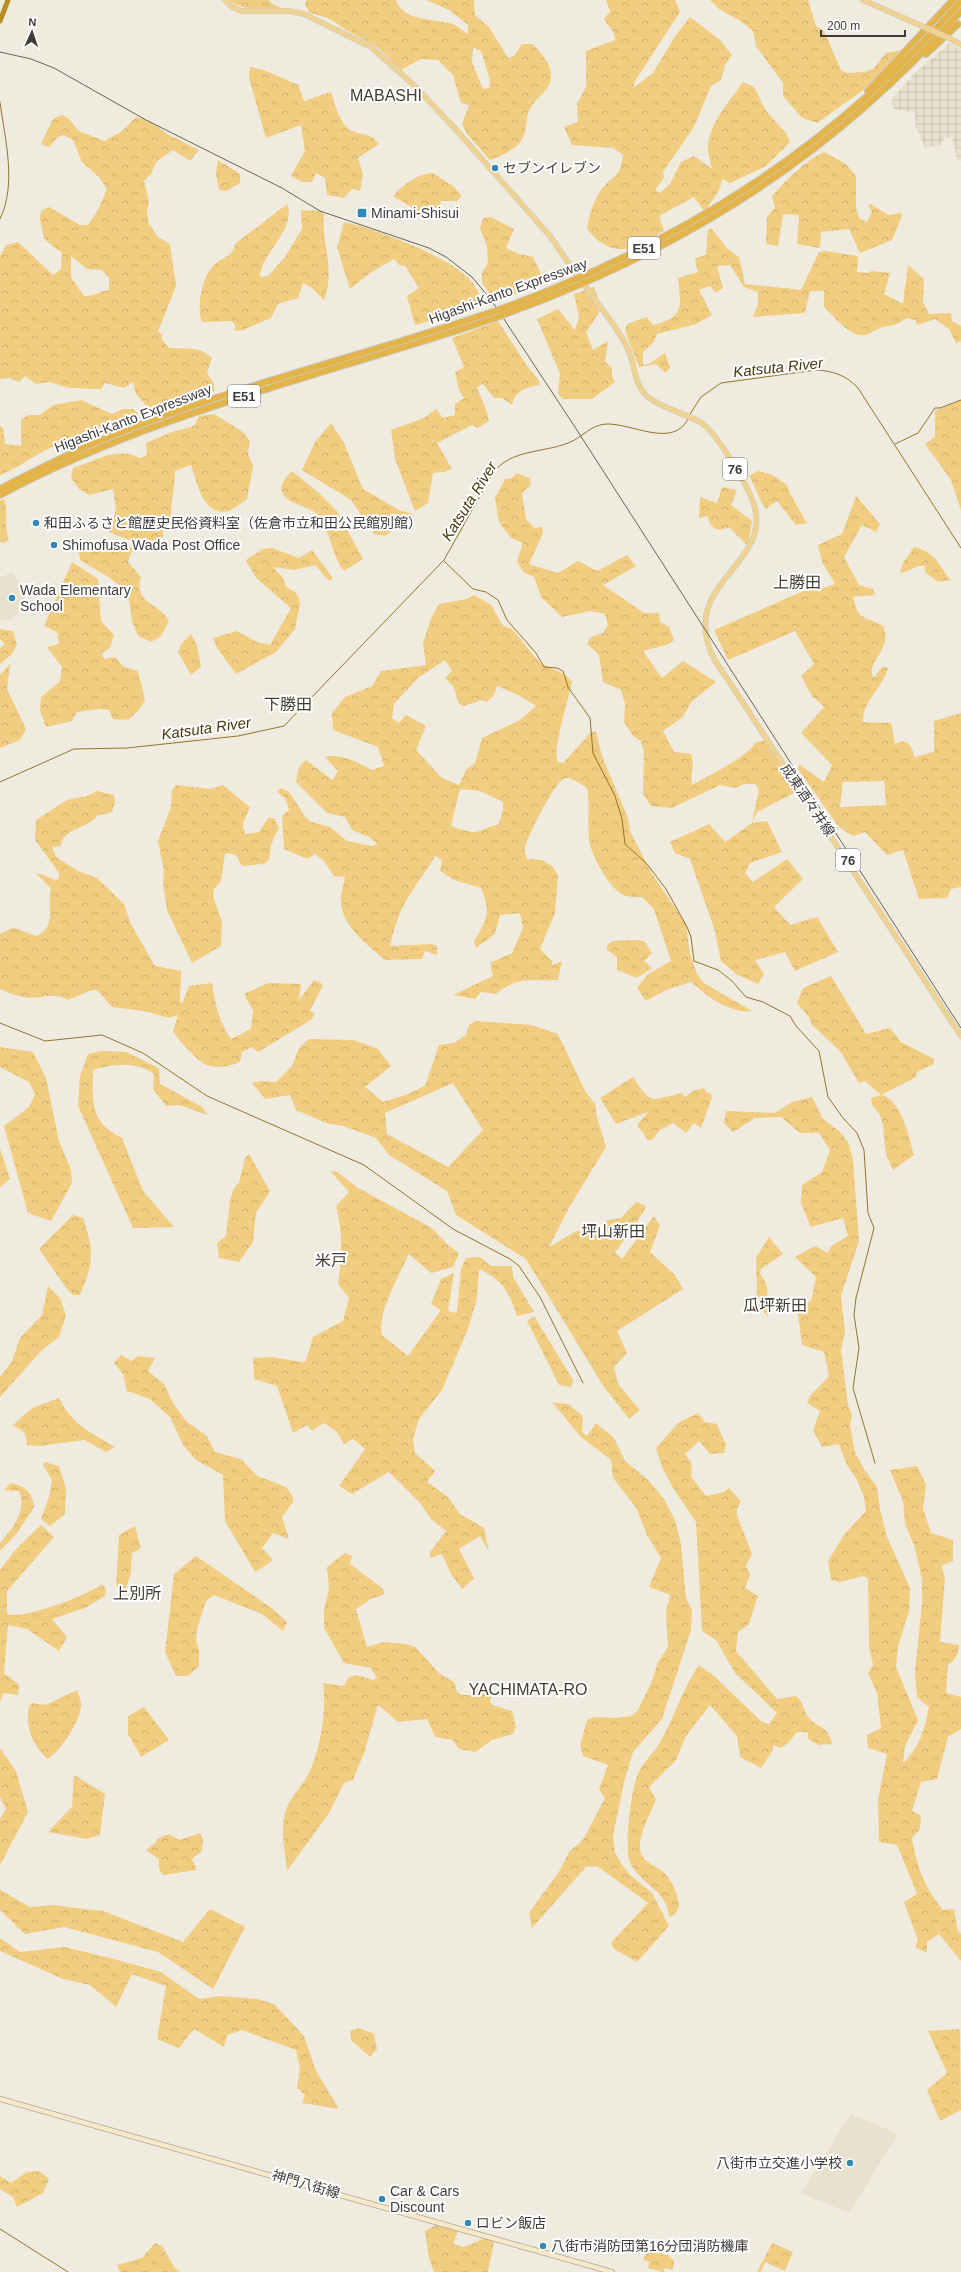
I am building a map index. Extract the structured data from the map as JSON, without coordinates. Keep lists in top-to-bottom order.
{
  "streets": {
    "highway": ["E51", "Higashi-Kanto Expressway"],
    "main road": ["76", "神門八街線"]
  },
  "districts": [
    "MABASHI",
    "上勝田",
    "下勝田",
    "坪山新田",
    "米戸",
    "瓜坪新田",
    "上別所",
    "YACHIMATA-RO"
  ],
  "water": ["Katsuta River"],
  "places": {
    "other": [
      "セブンイレブン",
      "和田ふるさと館歴史民俗資料室（佐倉市立和田公民館別館）",
      "Shimofusa Wada Post Office",
      "Wada Elementary School",
      "八街市立交進小学校",
      "Car & Cars Discount",
      "ロビン飯店",
      "八街市消防団第16分団消防機庫"
    ],
    "transit": ["Minami-Shisui"]
  },
  "scale_bar": "200 m",
  "north": "top"
}
